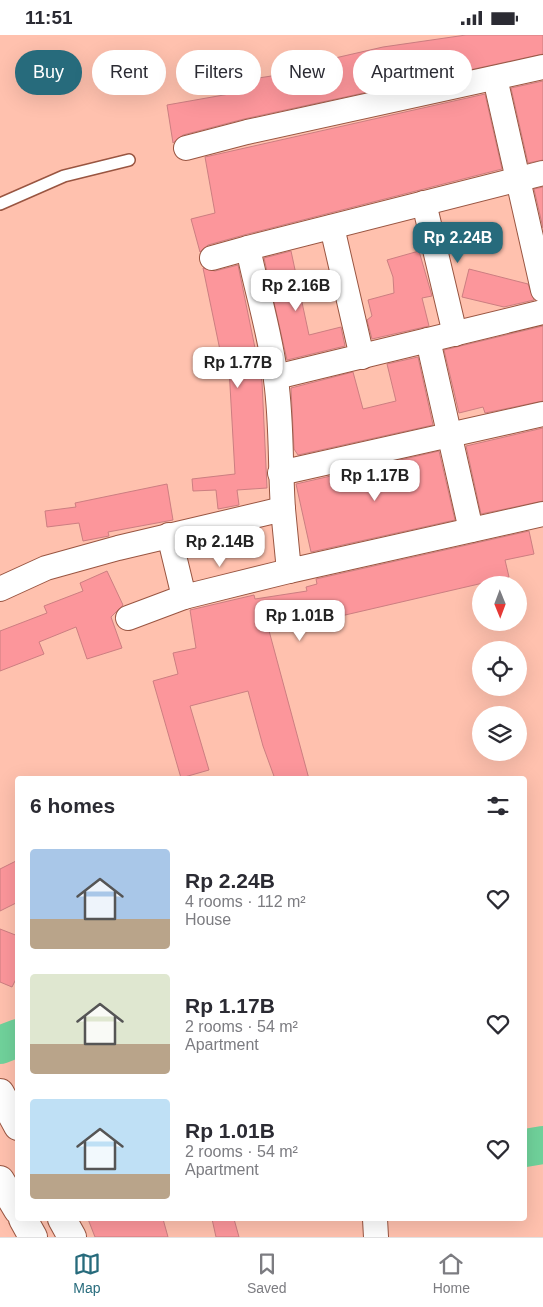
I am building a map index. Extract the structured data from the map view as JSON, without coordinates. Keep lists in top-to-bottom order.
{
  "north": "bottom",
  "page": {
    "status": "11:51",
    "chip": [
      "Buy",
      "Rent",
      "Filters",
      "New",
      "Apartment"
    ],
    "price": [
      "Rp 2.24B",
      "Rp 2.16B",
      "Rp 1.77B",
      "Rp 1.17B",
      "Rp 2.14B",
      "Rp 1.01B"
    ],
    "heading": "6 homes",
    "list": [
      {
        "name": "Rp 2.24B",
        "note": "4 rooms · 112 m² · House"
      },
      {
        "name": "Rp 1.17B",
        "note": "2 rooms · 54 m² · Apartment"
      },
      {
        "name": "Rp 1.01B",
        "note": "2 rooms · 54 m² · Apartment"
      }
    ],
    "tabs": ["Map", "Saved", "Home"]
  }
}
